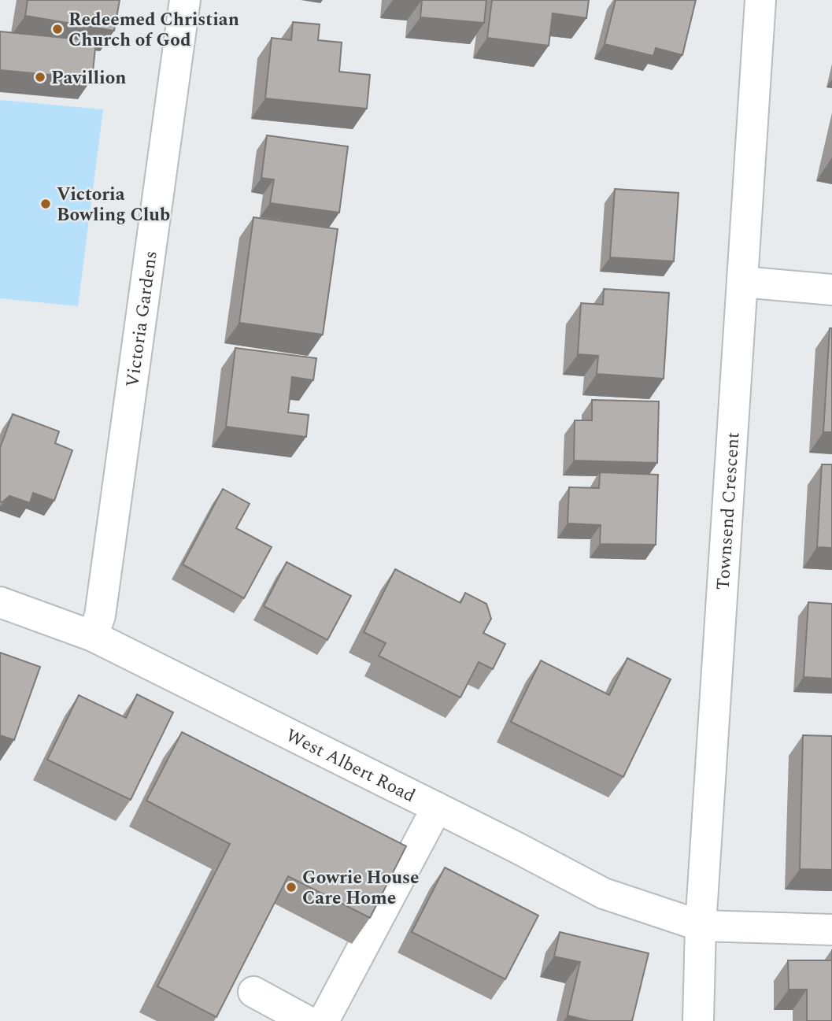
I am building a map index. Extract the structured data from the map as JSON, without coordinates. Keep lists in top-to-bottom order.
{
  "streets": {
    "street": ["Victoria Gardens", "Townsend Crescent", "West Albert Road"]
  },
  "crossings": [
    ["Victoria Gardens", "West Albert Road"],
    ["Townsend Crescent", "West Albert Road"]
  ],
  "places": [
    "Redeemed Christian Church of God",
    "Pavillion",
    "Victoria Bowling Club",
    "Gowrie House Care Home"
  ]
}
